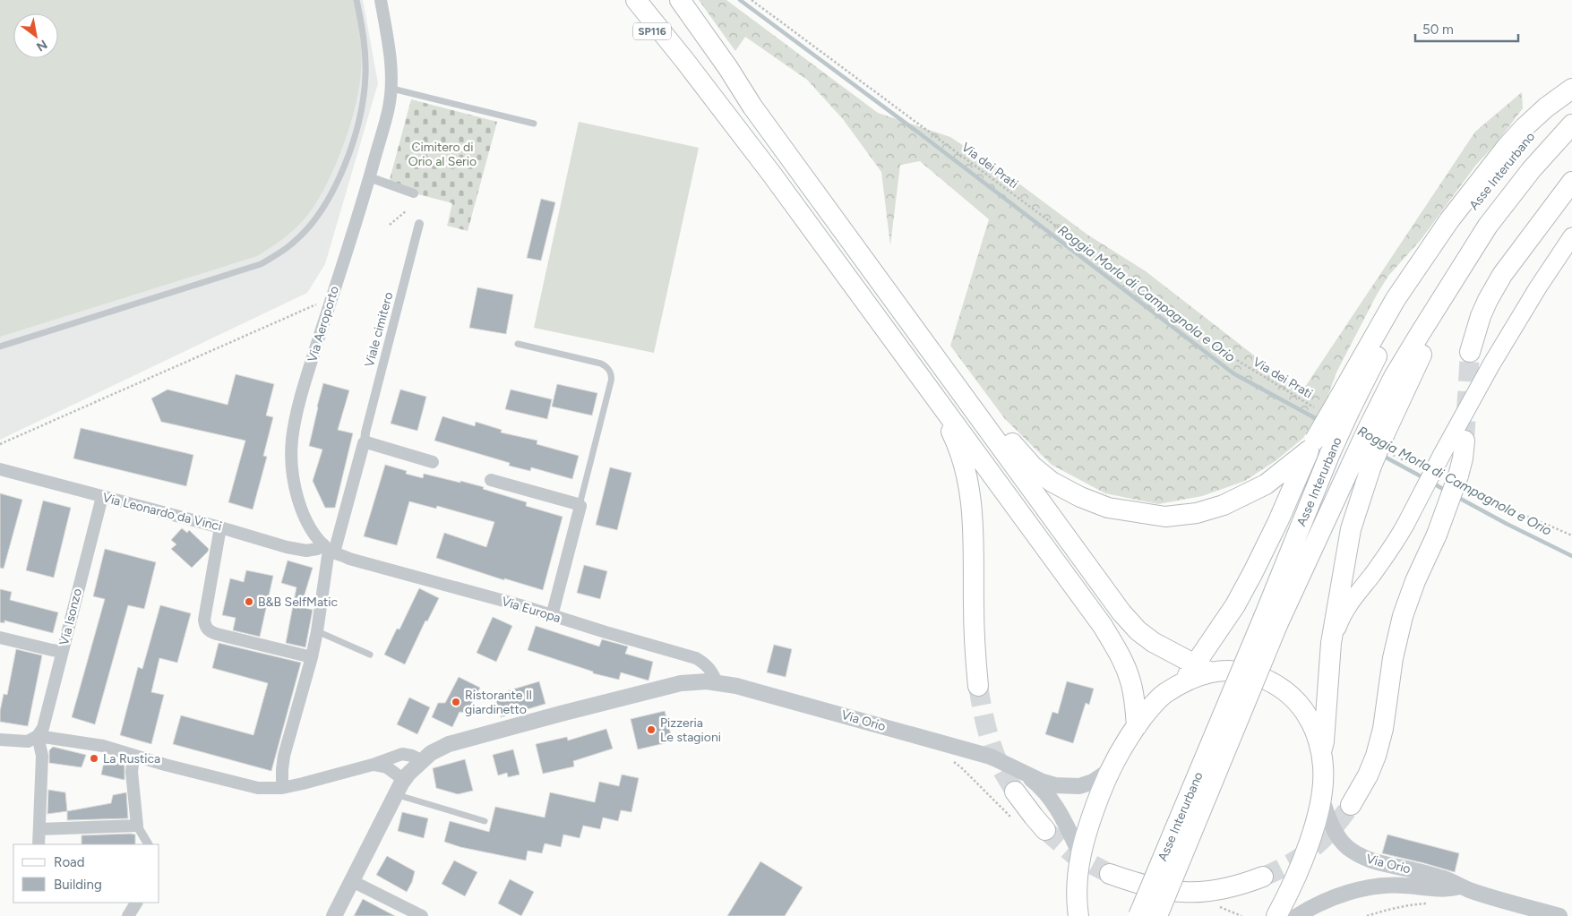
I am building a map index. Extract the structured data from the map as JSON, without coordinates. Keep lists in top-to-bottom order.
{
  "streets": {
    "highway": ["SP116", "Asse Interurbano"],
    "street": [
      "Via Aeroporto",
      "Viale cimitero",
      "Via Leonardo da Vinci",
      "Via Europa",
      "Via Isonzo",
      "Via Orio"
    ],
    "path": ["Via dei Prati"]
  },
  "crossings": [
    ["Via Aeroporto", "Via Leonardo da Vinci"],
    ["Via Aeroporto", "Via Europa"],
    ["Via Leonardo da Vinci", "Via Europa"],
    ["Via Leonardo da Vinci", "Via Isonzo"],
    ["Via Europa", "Via Orio"]
  ],
  "water": ["Roggia Morla di Campagnola e Orio"],
  "parks": ["Cimitero di Orio al Serio"],
  "places": [
    "B&B SelfMatic",
    "Ristorante Il giardinetto",
    "Pizzeria Le stagioni",
    "La Rustica"
  ],
  "legend": ["Road", "Building"],
  "scale_bar": "50 m",
  "north": "bottom right"
}
